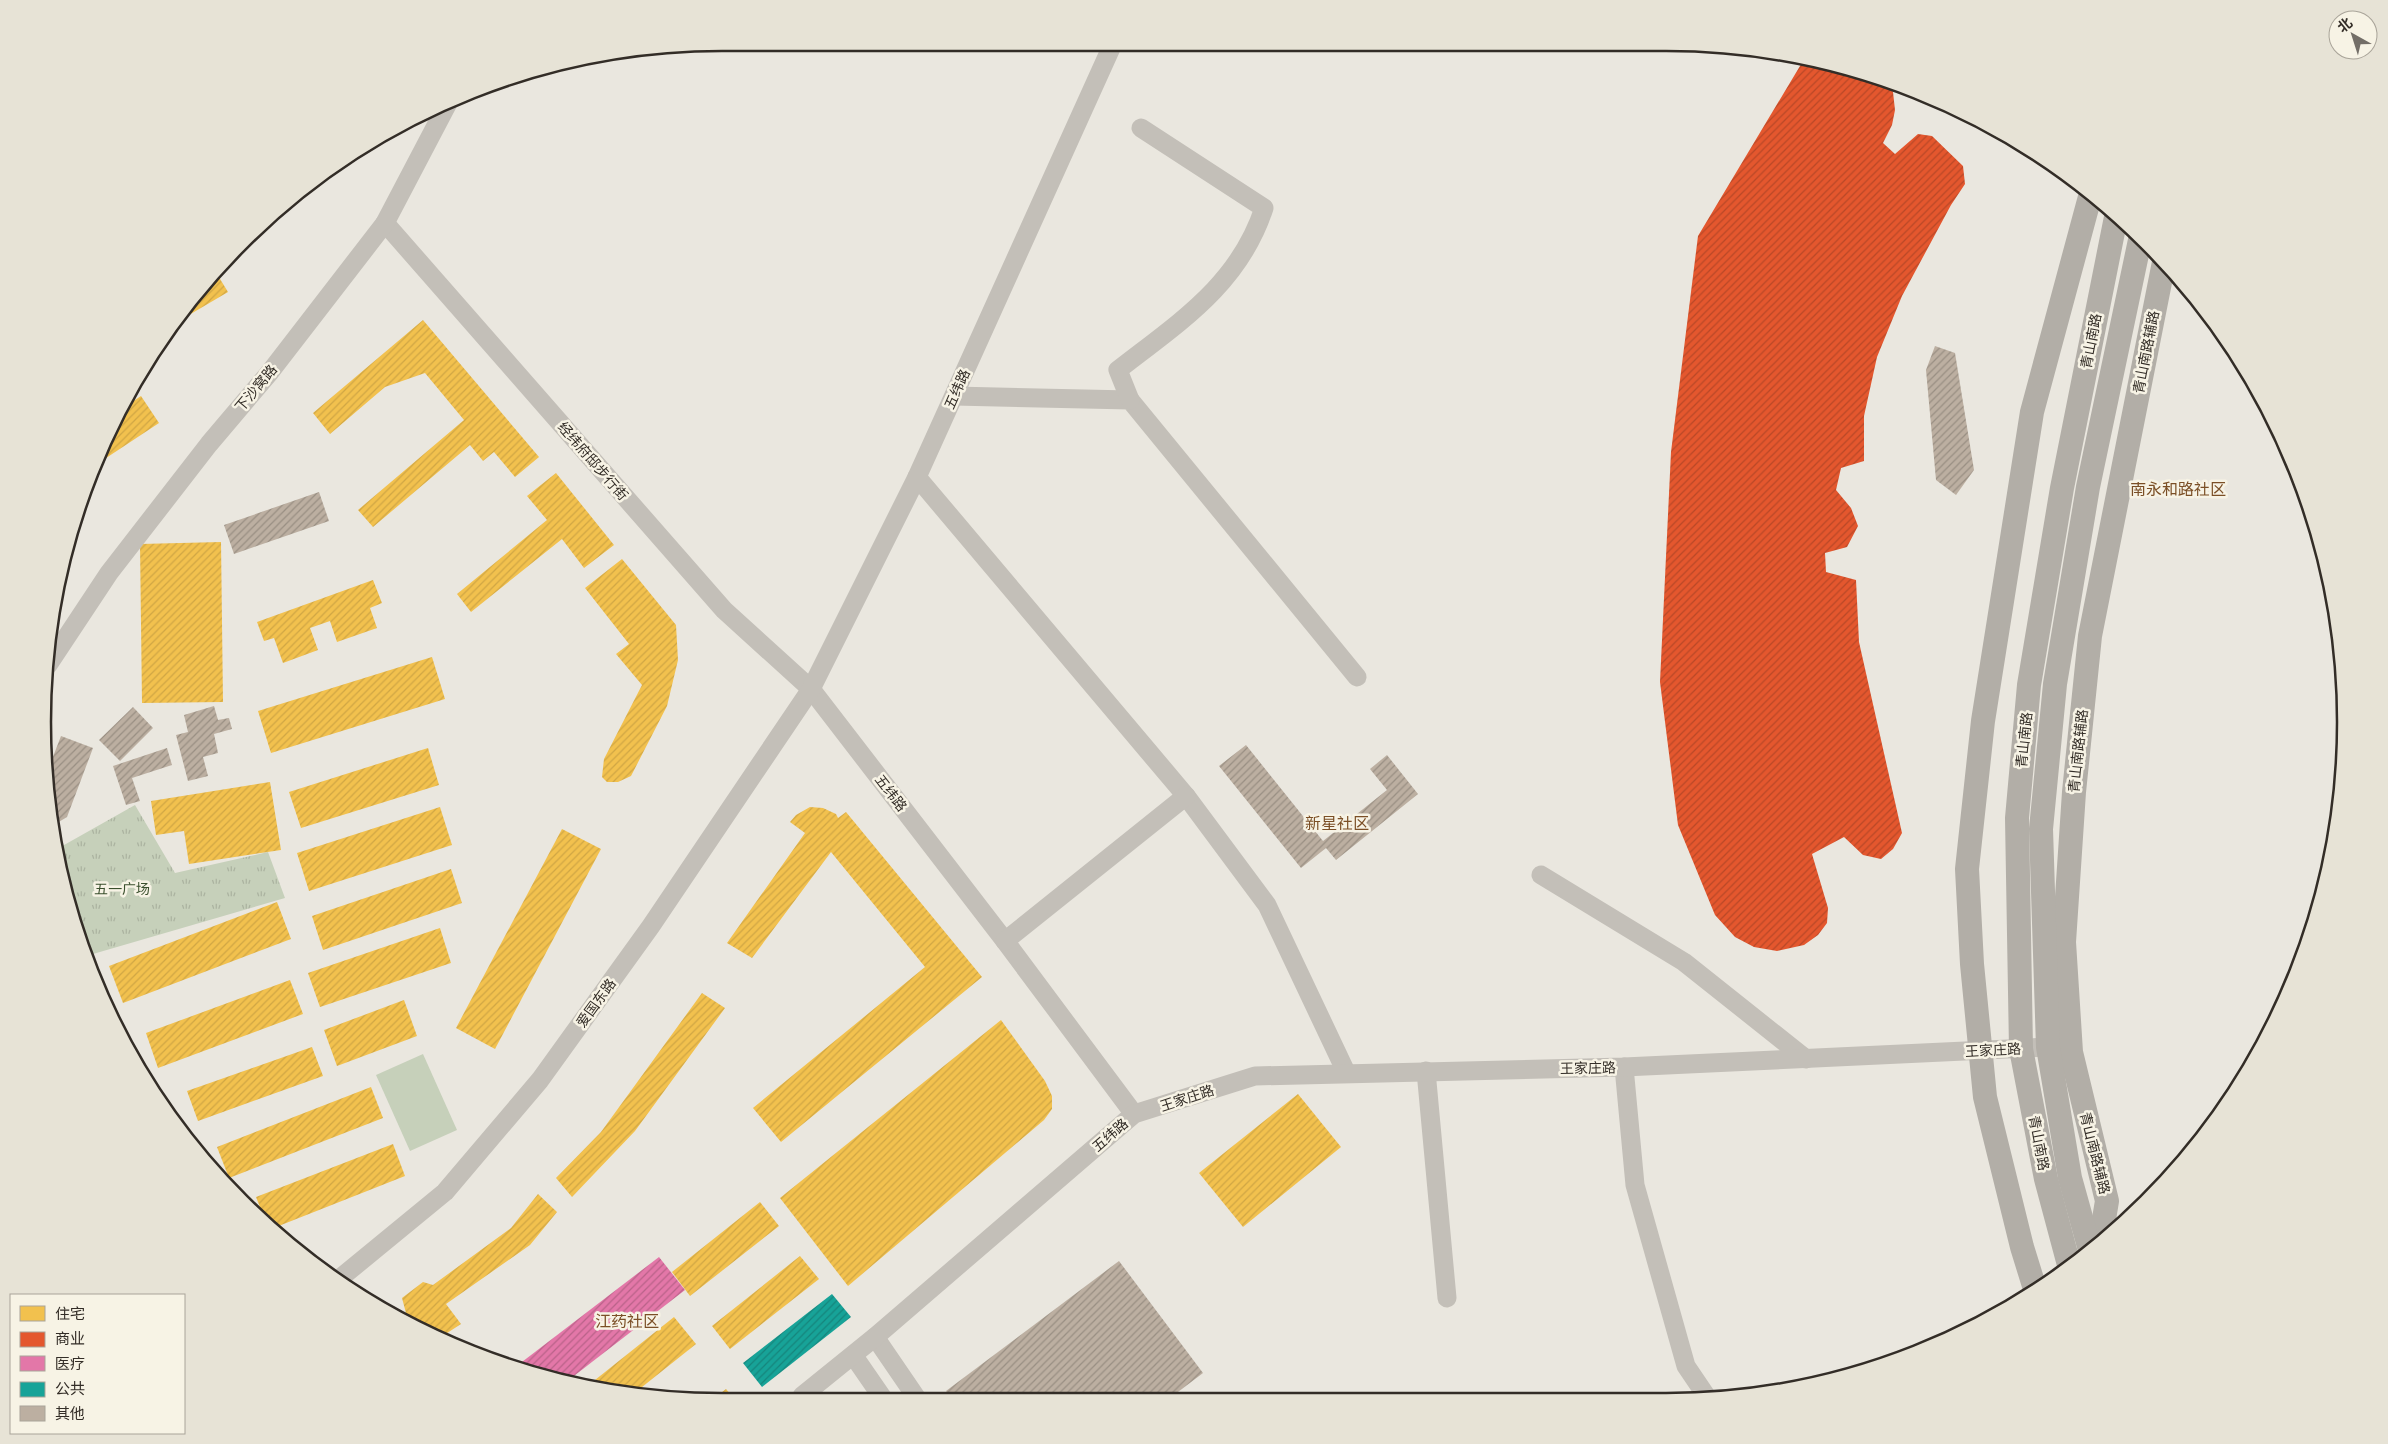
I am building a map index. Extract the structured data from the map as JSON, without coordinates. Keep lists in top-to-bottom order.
{
  "streets": {
    "main road": ["青山南路", "青山南路辅路"],
    "street": [
      "下沙窝路",
      "五纬路",
      "经纬府邸步行街",
      "爱国东路",
      "王家庄路"
    ]
  },
  "crossings": [
    ["青山南路", "王家庄路"],
    ["下沙窝路", "经纬府邸步行街"],
    ["五纬路", "经纬府邸步行街"],
    ["五纬路", "爱国东路"],
    ["五纬路", "王家庄路"],
    ["经纬府邸步行街", "爱国东路"]
  ],
  "districts": ["南永和路社区", "新星社区", "江药社区"],
  "parks": ["五一广场"],
  "legend": [
    "住宅",
    "商业",
    "医疗",
    "公共",
    "其他"
  ],
  "north": "top left"
}
